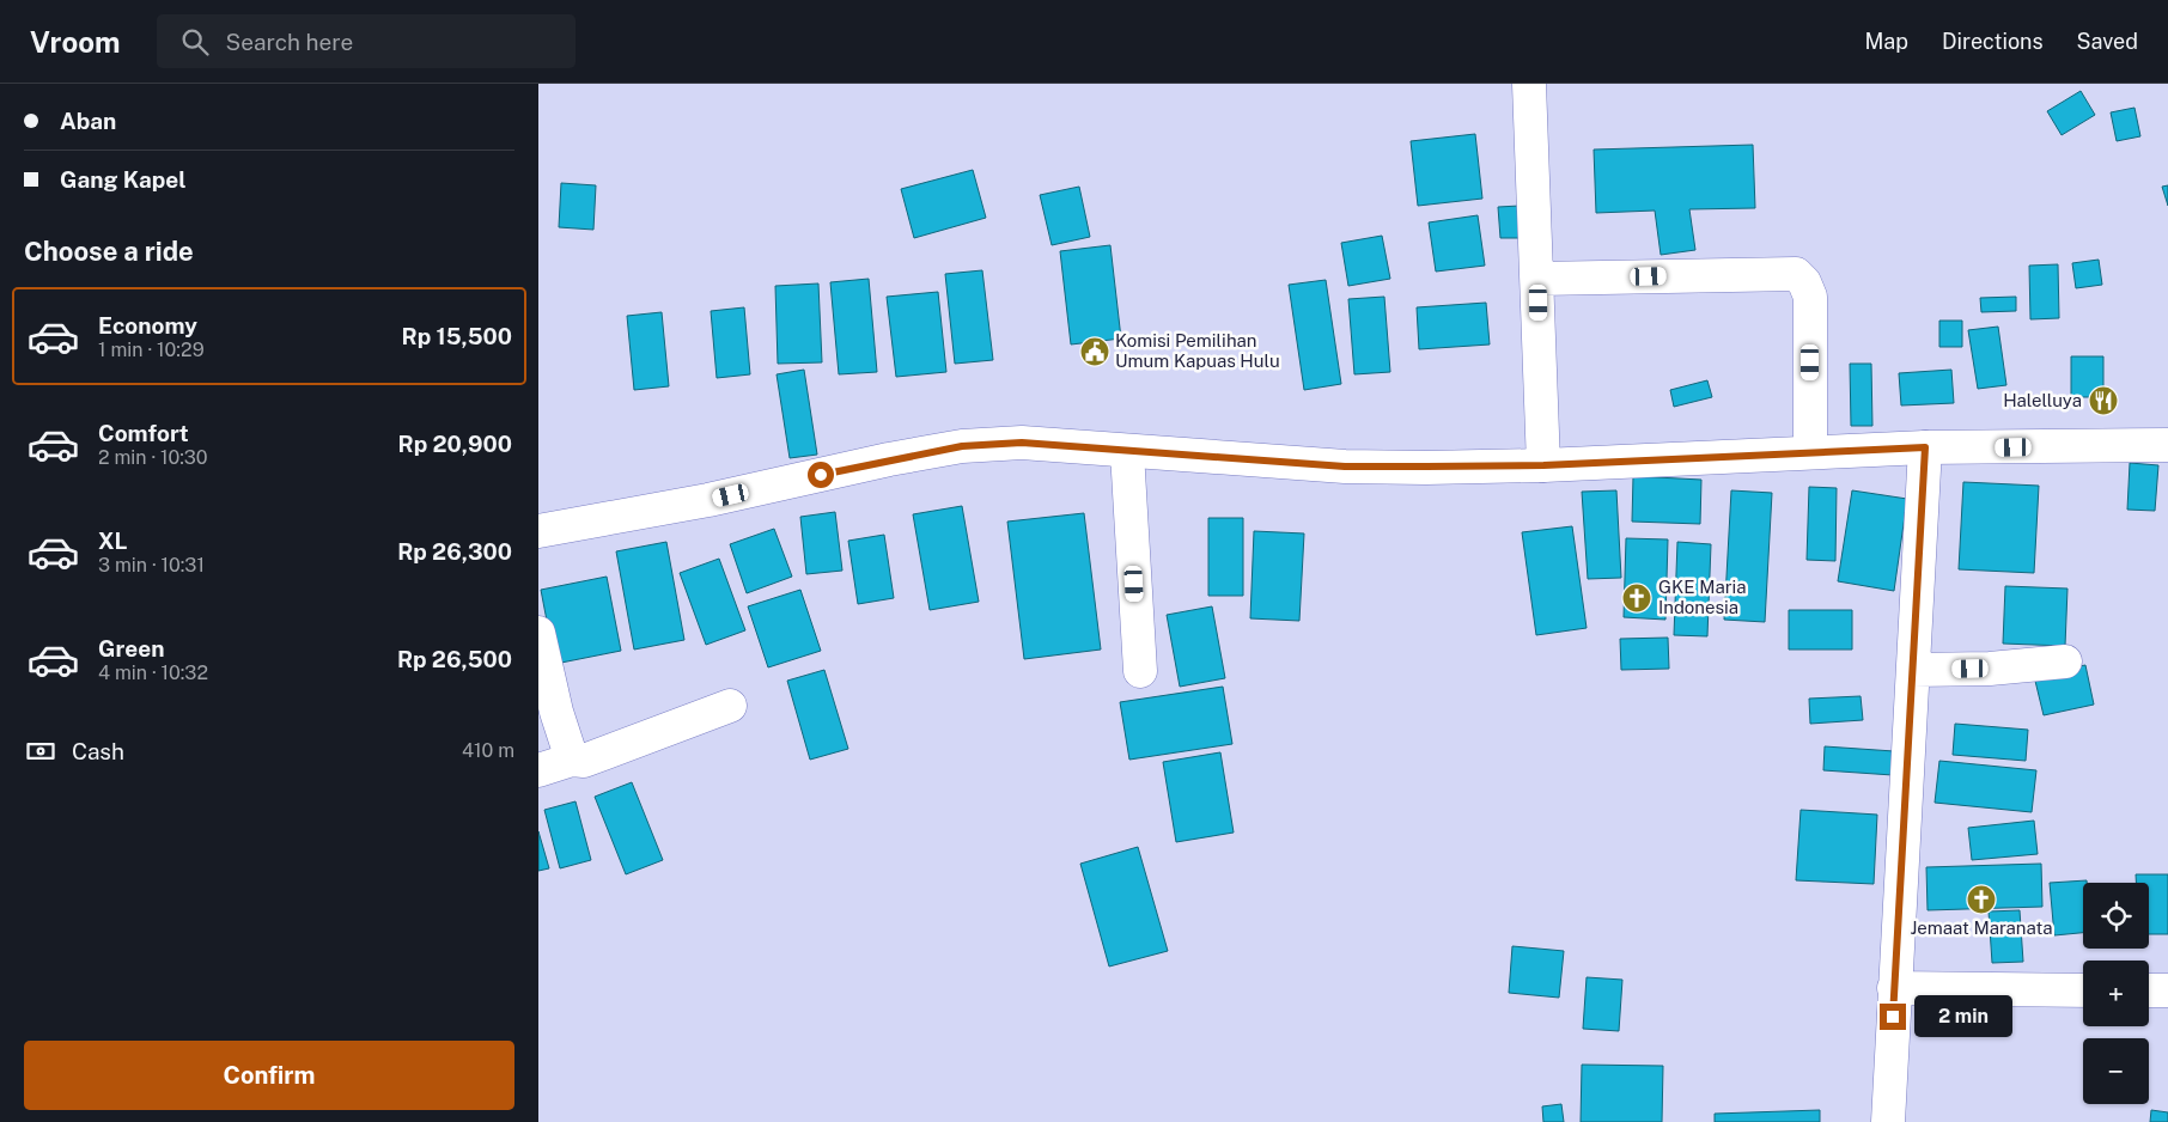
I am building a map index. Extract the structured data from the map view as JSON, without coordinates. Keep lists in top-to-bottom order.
{
  "places": {
    "public building": ["Komisi Pemilihan Umum Kapuas Hulu"],
    "restaurant": ["Halelluya"],
    "church": ["GKE Maria Indonesia", "Jemaat Maranata"]
  },
  "page": {
    "header": "Vroom",
    "search": "Search here",
    "nav": ["Map", "Directions", "Saved"],
    "banner": ["Aban", "Gang Kapel"],
    "heading": "Choose a ride",
    "list": [
      {
        "name": "Economy",
        "note": "1 min · 10:29",
        "value": "Rp 15,500"
      },
      {
        "name": "Comfort",
        "note": "2 min · 10:30",
        "value": "Rp 20,900"
      },
      {
        "name": "XL",
        "note": "3 min · 10:31",
        "value": "Rp 26,300"
      },
      {
        "name": "Green",
        "note": "4 min · 10:32",
        "value": "Rp 26,500"
      }
    ],
    "pay": ["Cash", "410 m"],
    "map_buttons": ["+", "−"],
    "bubble": "2 min",
    "buttons": "Confirm"
  }
}
